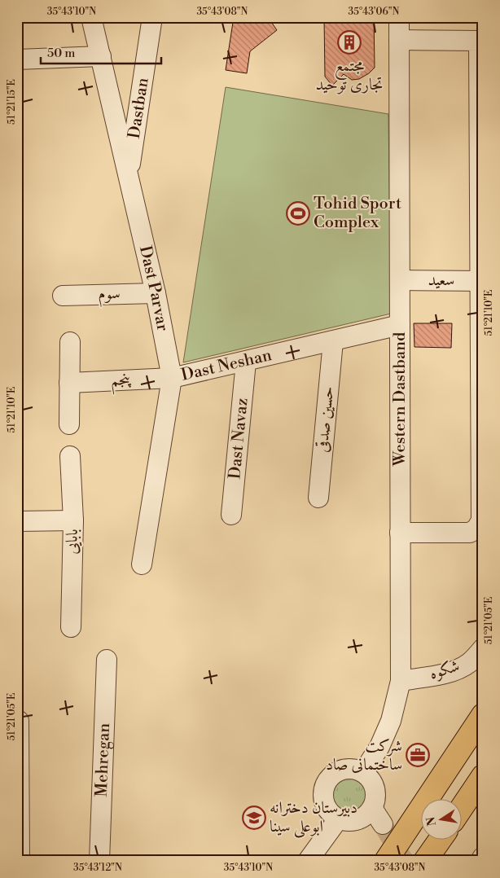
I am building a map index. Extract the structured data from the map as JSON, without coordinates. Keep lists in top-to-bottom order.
{
  "streets": {
    "street": [
      "Dastban",
      "سعید",
      "Dast Parvar",
      "سوم",
      "Dast Neshan",
      "پنجم",
      "Western Dastband",
      "حسین صدقی",
      "Dast Navaz",
      "بابایی",
      "شکوه",
      "Mehregan"
    ]
  },
  "crossings": [
    ["Dastban", "Dast Parvar"],
    ["سعید", "Western Dastband"],
    ["Dast Parvar", "سوم"],
    ["Dast Parvar", "Dast Neshan"],
    ["Dast Parvar", "پنجم"],
    ["Dast Neshan", "پنجم"],
    ["Dast Neshan", "Western Dastband"],
    ["Dast Neshan", "حسین صدقی"],
    ["Dast Neshan", "Dast Navaz"],
    ["Western Dastband", "شکوه"]
  ],
  "places": {
    "building": ["مجتمع تجاری توحید"],
    "sports": ["Tohid Sport Complex"],
    "office": ["شرکت ساختمانی صاد"],
    "school or university": ["دبیرستان دخترانه ابوعلی سینا"]
  },
  "scale_bar": "50 m",
  "north": "left",
  "coordinates": [
    "35°43'10\"N",
    "35°43'08\"N",
    "35°43'06\"N",
    "51°21'15\"E",
    "51°21'10\"E",
    "51°21'05\"E",
    "35°43'12\"N"
  ]
}
